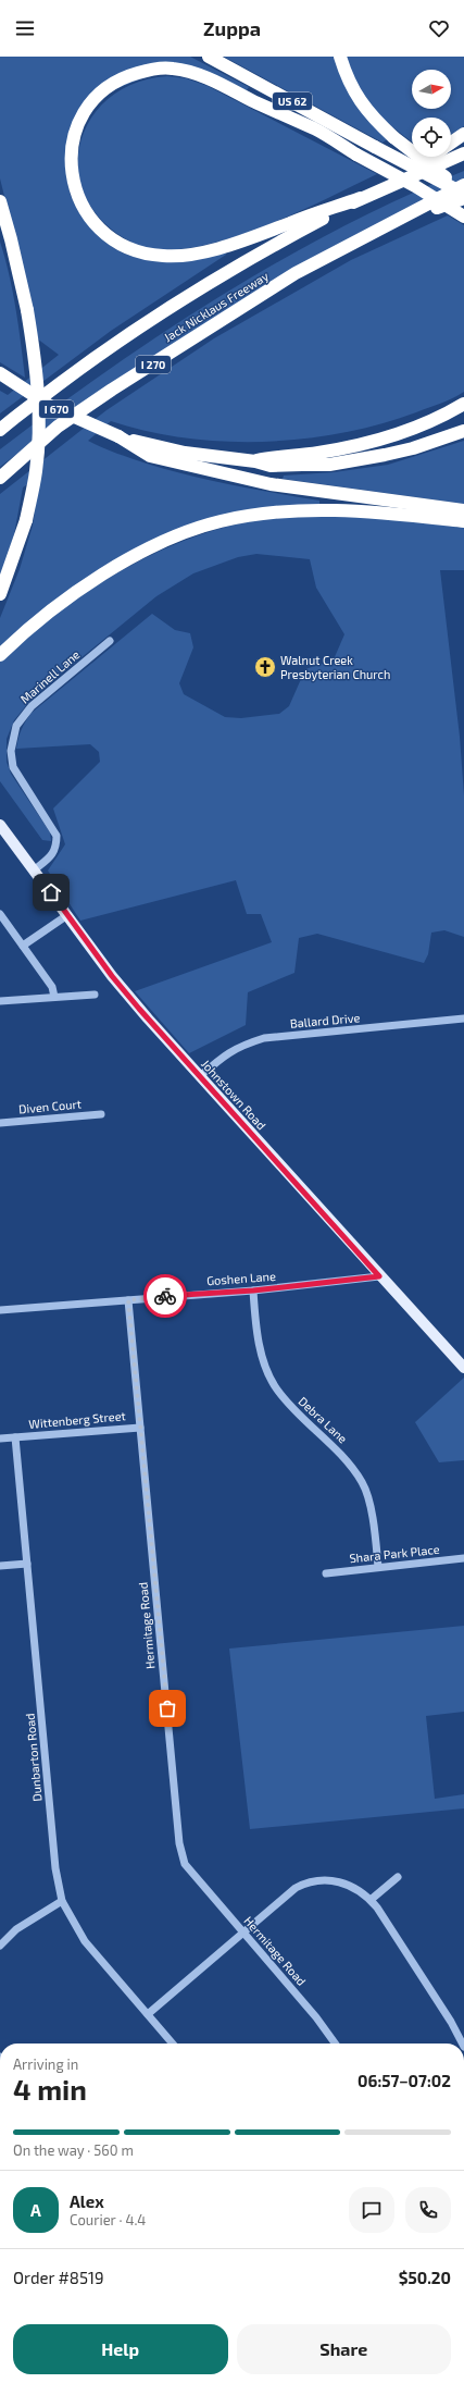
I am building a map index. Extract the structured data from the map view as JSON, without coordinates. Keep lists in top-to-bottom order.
{
  "streets": {
    "highway": [
      "US 62",
      "Jack Nicklaus Freeway",
      "I 270",
      "I 670"
    ],
    "main road": ["Johnstown Road"],
    "street": [
      "Marinell Lane",
      "Ballard Drive",
      "Diven Court",
      "Goshen Lane",
      "Wittenberg Street",
      "Debra Lane",
      "Shara Park Place",
      "Hermitage Road",
      "Dunbarton Road"
    ]
  },
  "crossings": [
    ["Marinell Lane", "Johnstown Road"],
    ["Ballard Drive", "Johnstown Road"],
    ["Johnstown Road", "Goshen Lane"],
    ["Goshen Lane", "Debra Lane"],
    ["Goshen Lane", "Hermitage Road"],
    ["Wittenberg Street", "Hermitage Road"],
    ["Wittenberg Street", "Dunbarton Road"],
    ["Debra Lane", "Shara Park Place"]
  ],
  "places": {
    "church": ["Walnut Creek Presbyterian Church"]
  },
  "north": "right",
  "page": {
    "header": "Zuppa",
    "heading": ["4 min", "Arriving in", "06:57–07:02"],
    "panel": [
      "Alex",
      "Courier · 4.4",
      "Order #8519",
      "$50.20"
    ],
    "bar": "On the way · 560 m",
    "round": "A",
    "buttons": ["Help", "Share"]
  }
}
